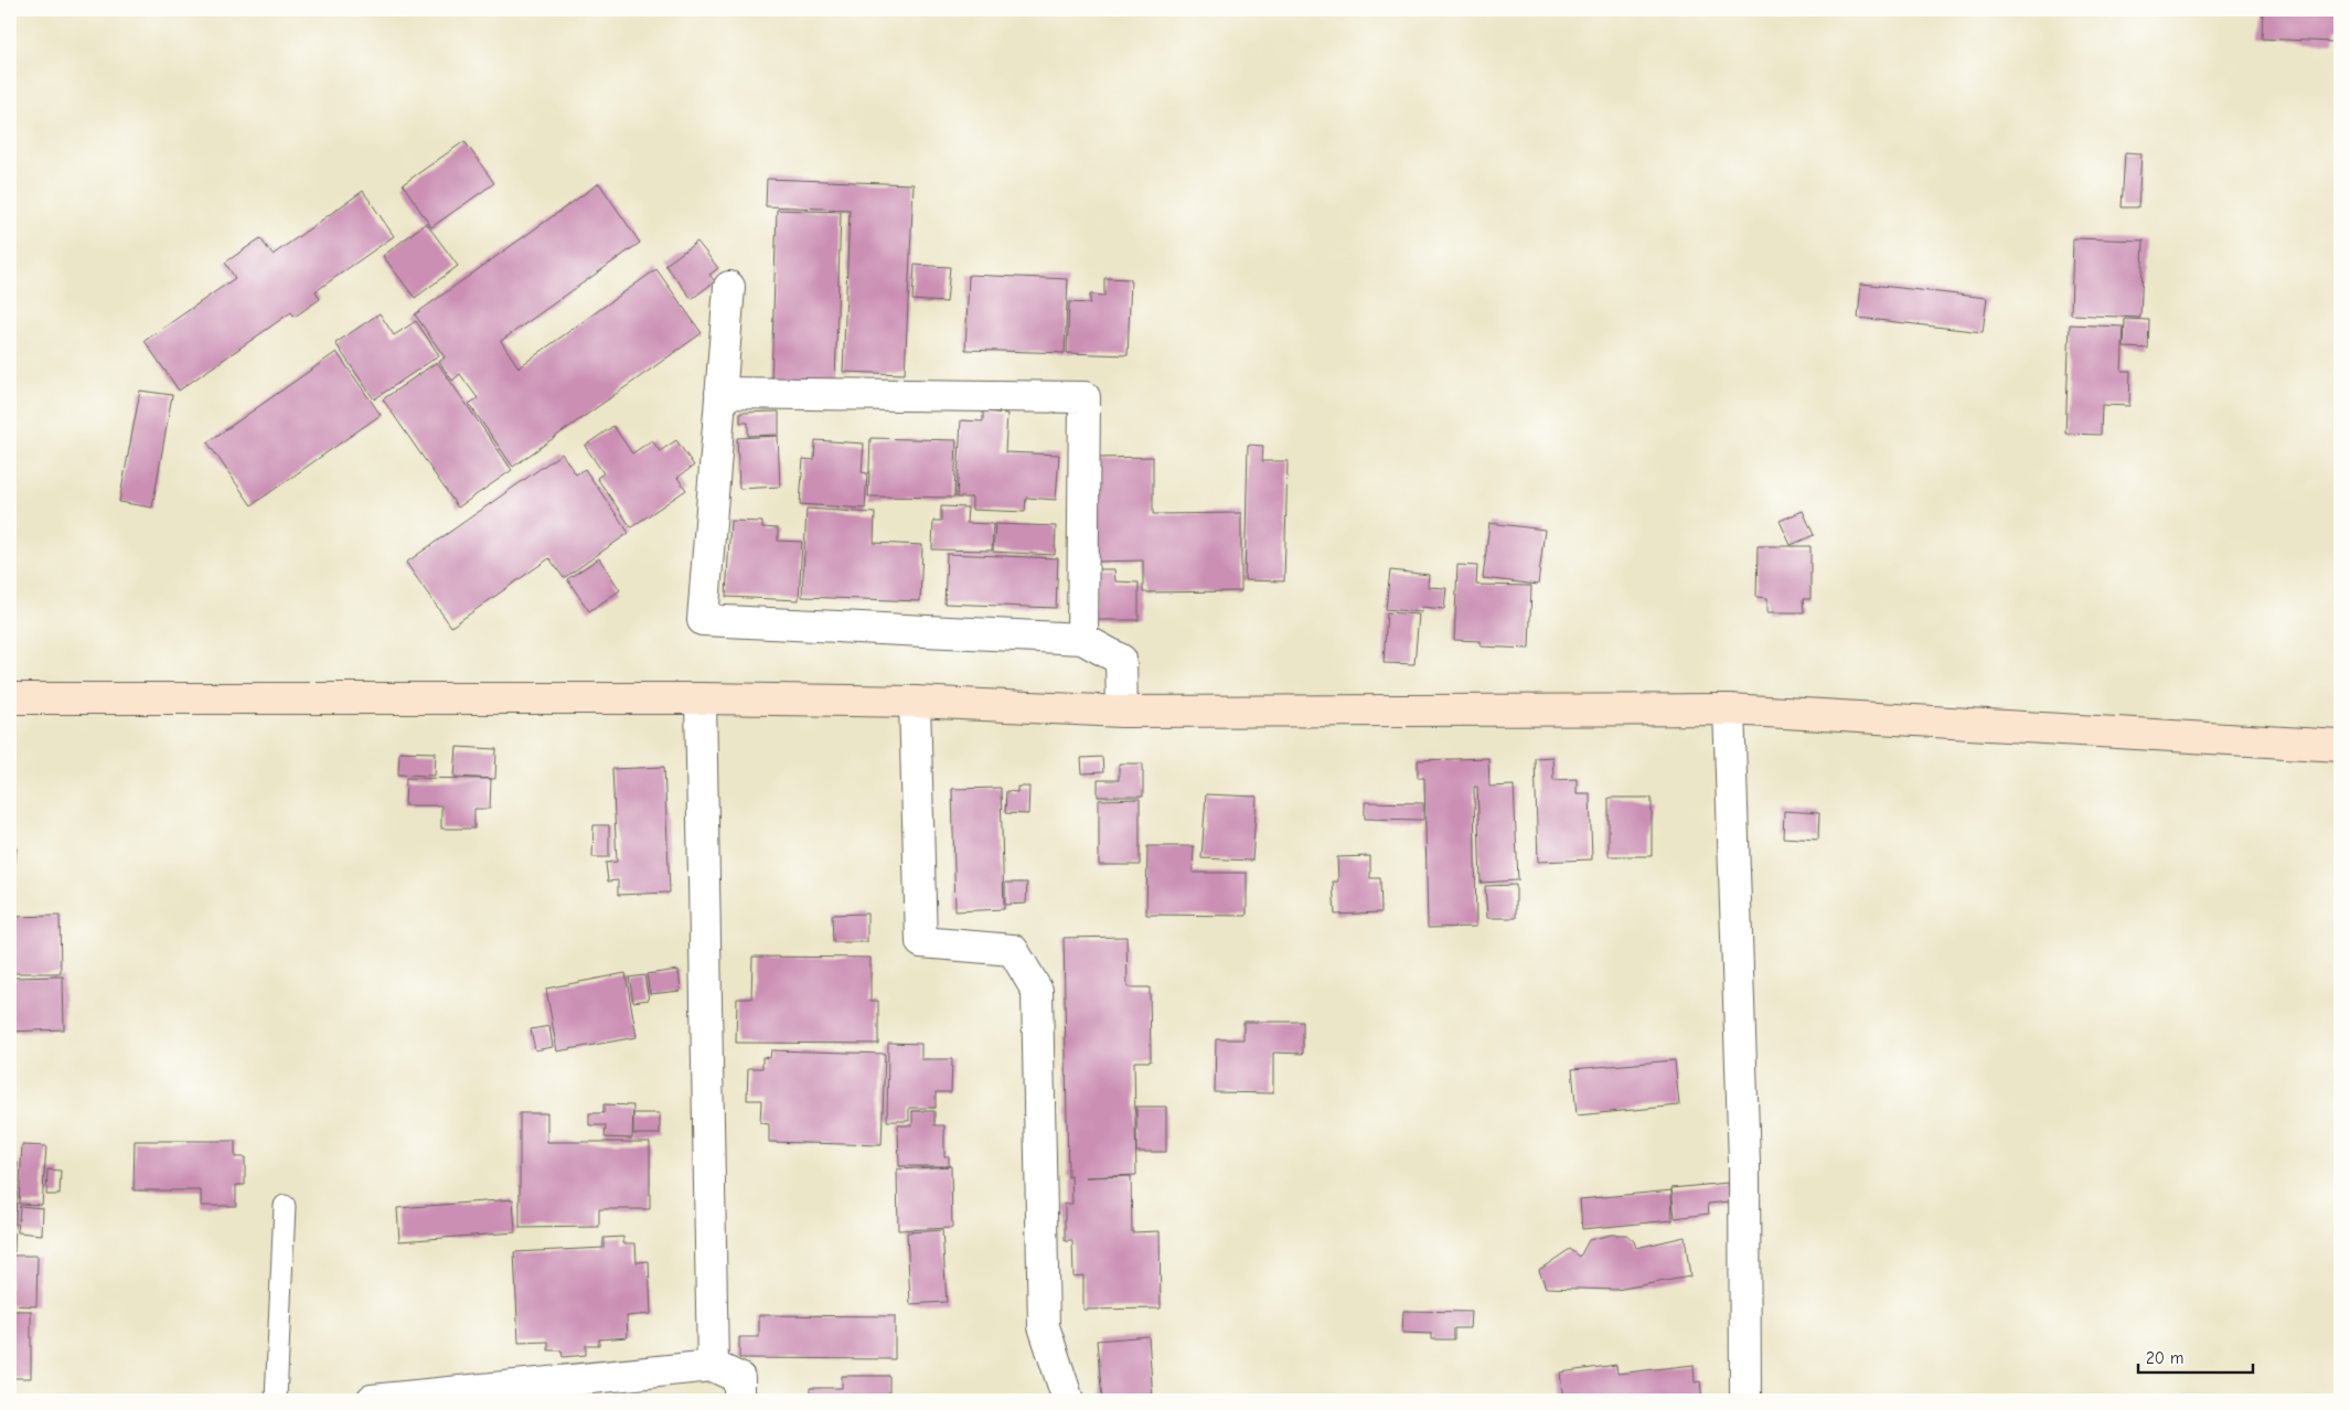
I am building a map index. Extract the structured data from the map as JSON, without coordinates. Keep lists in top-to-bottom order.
{
  "scale_bar": "20 m"
}
